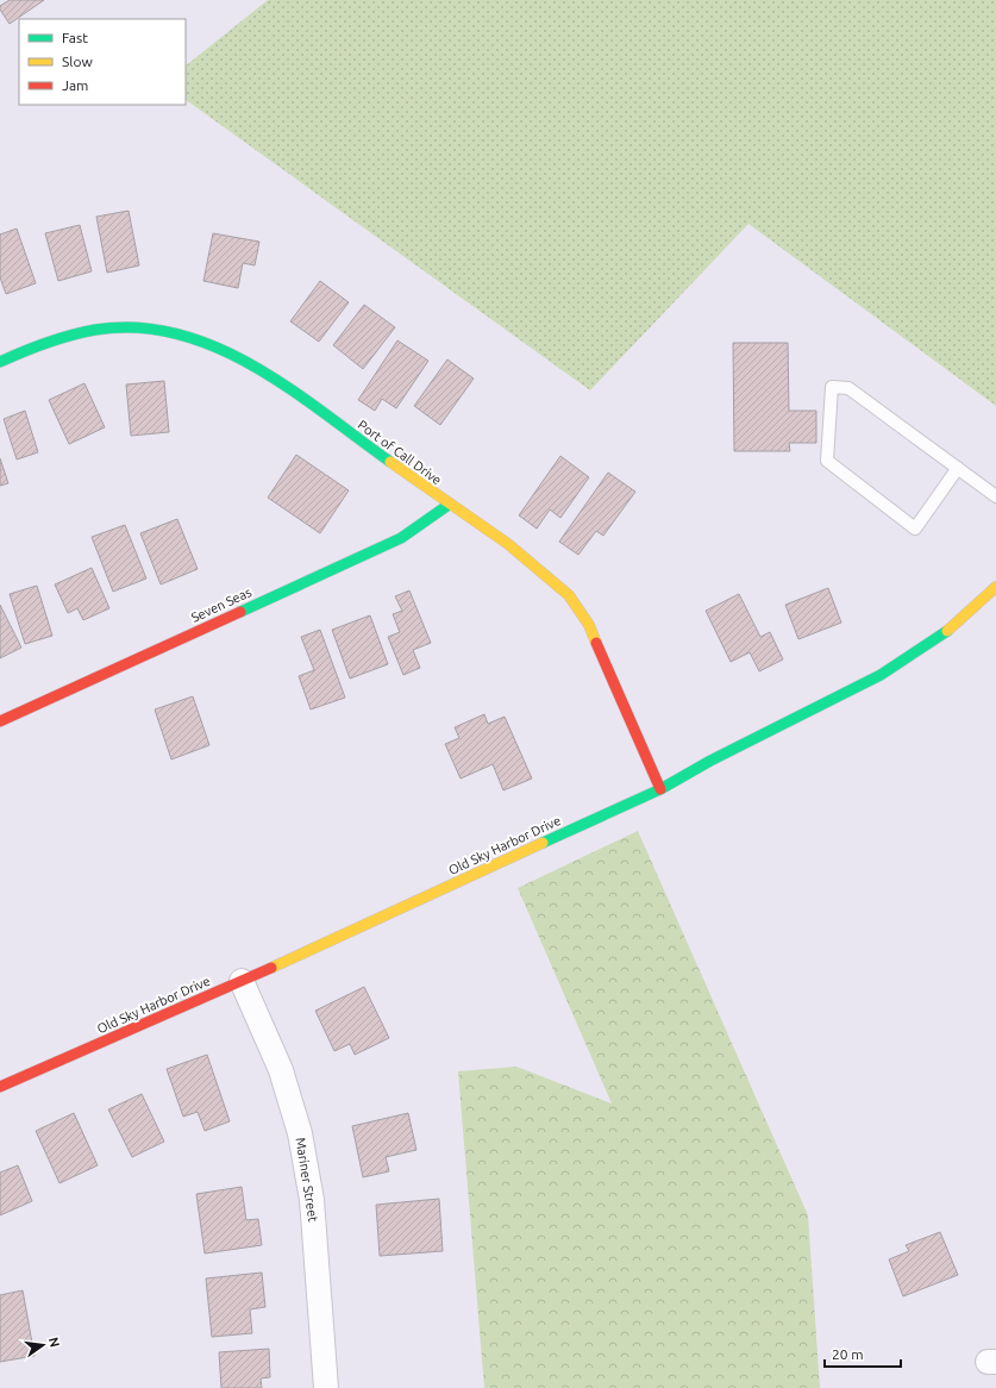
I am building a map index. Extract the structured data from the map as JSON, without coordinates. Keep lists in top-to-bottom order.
{
  "streets": {
    "street": [
      "Port of Call Drive",
      "Seven Seas",
      "Old Sky Harbor Drive",
      "Mariner Street"
    ]
  },
  "crossings": [
    ["Port of Call Drive", "Seven Seas"],
    ["Port of Call Drive", "Old Sky Harbor Drive"],
    ["Old Sky Harbor Drive", "Mariner Street"]
  ],
  "legend": ["Fast", "Slow", "Jam"],
  "scale_bar": "20 m",
  "north": "right"
}
